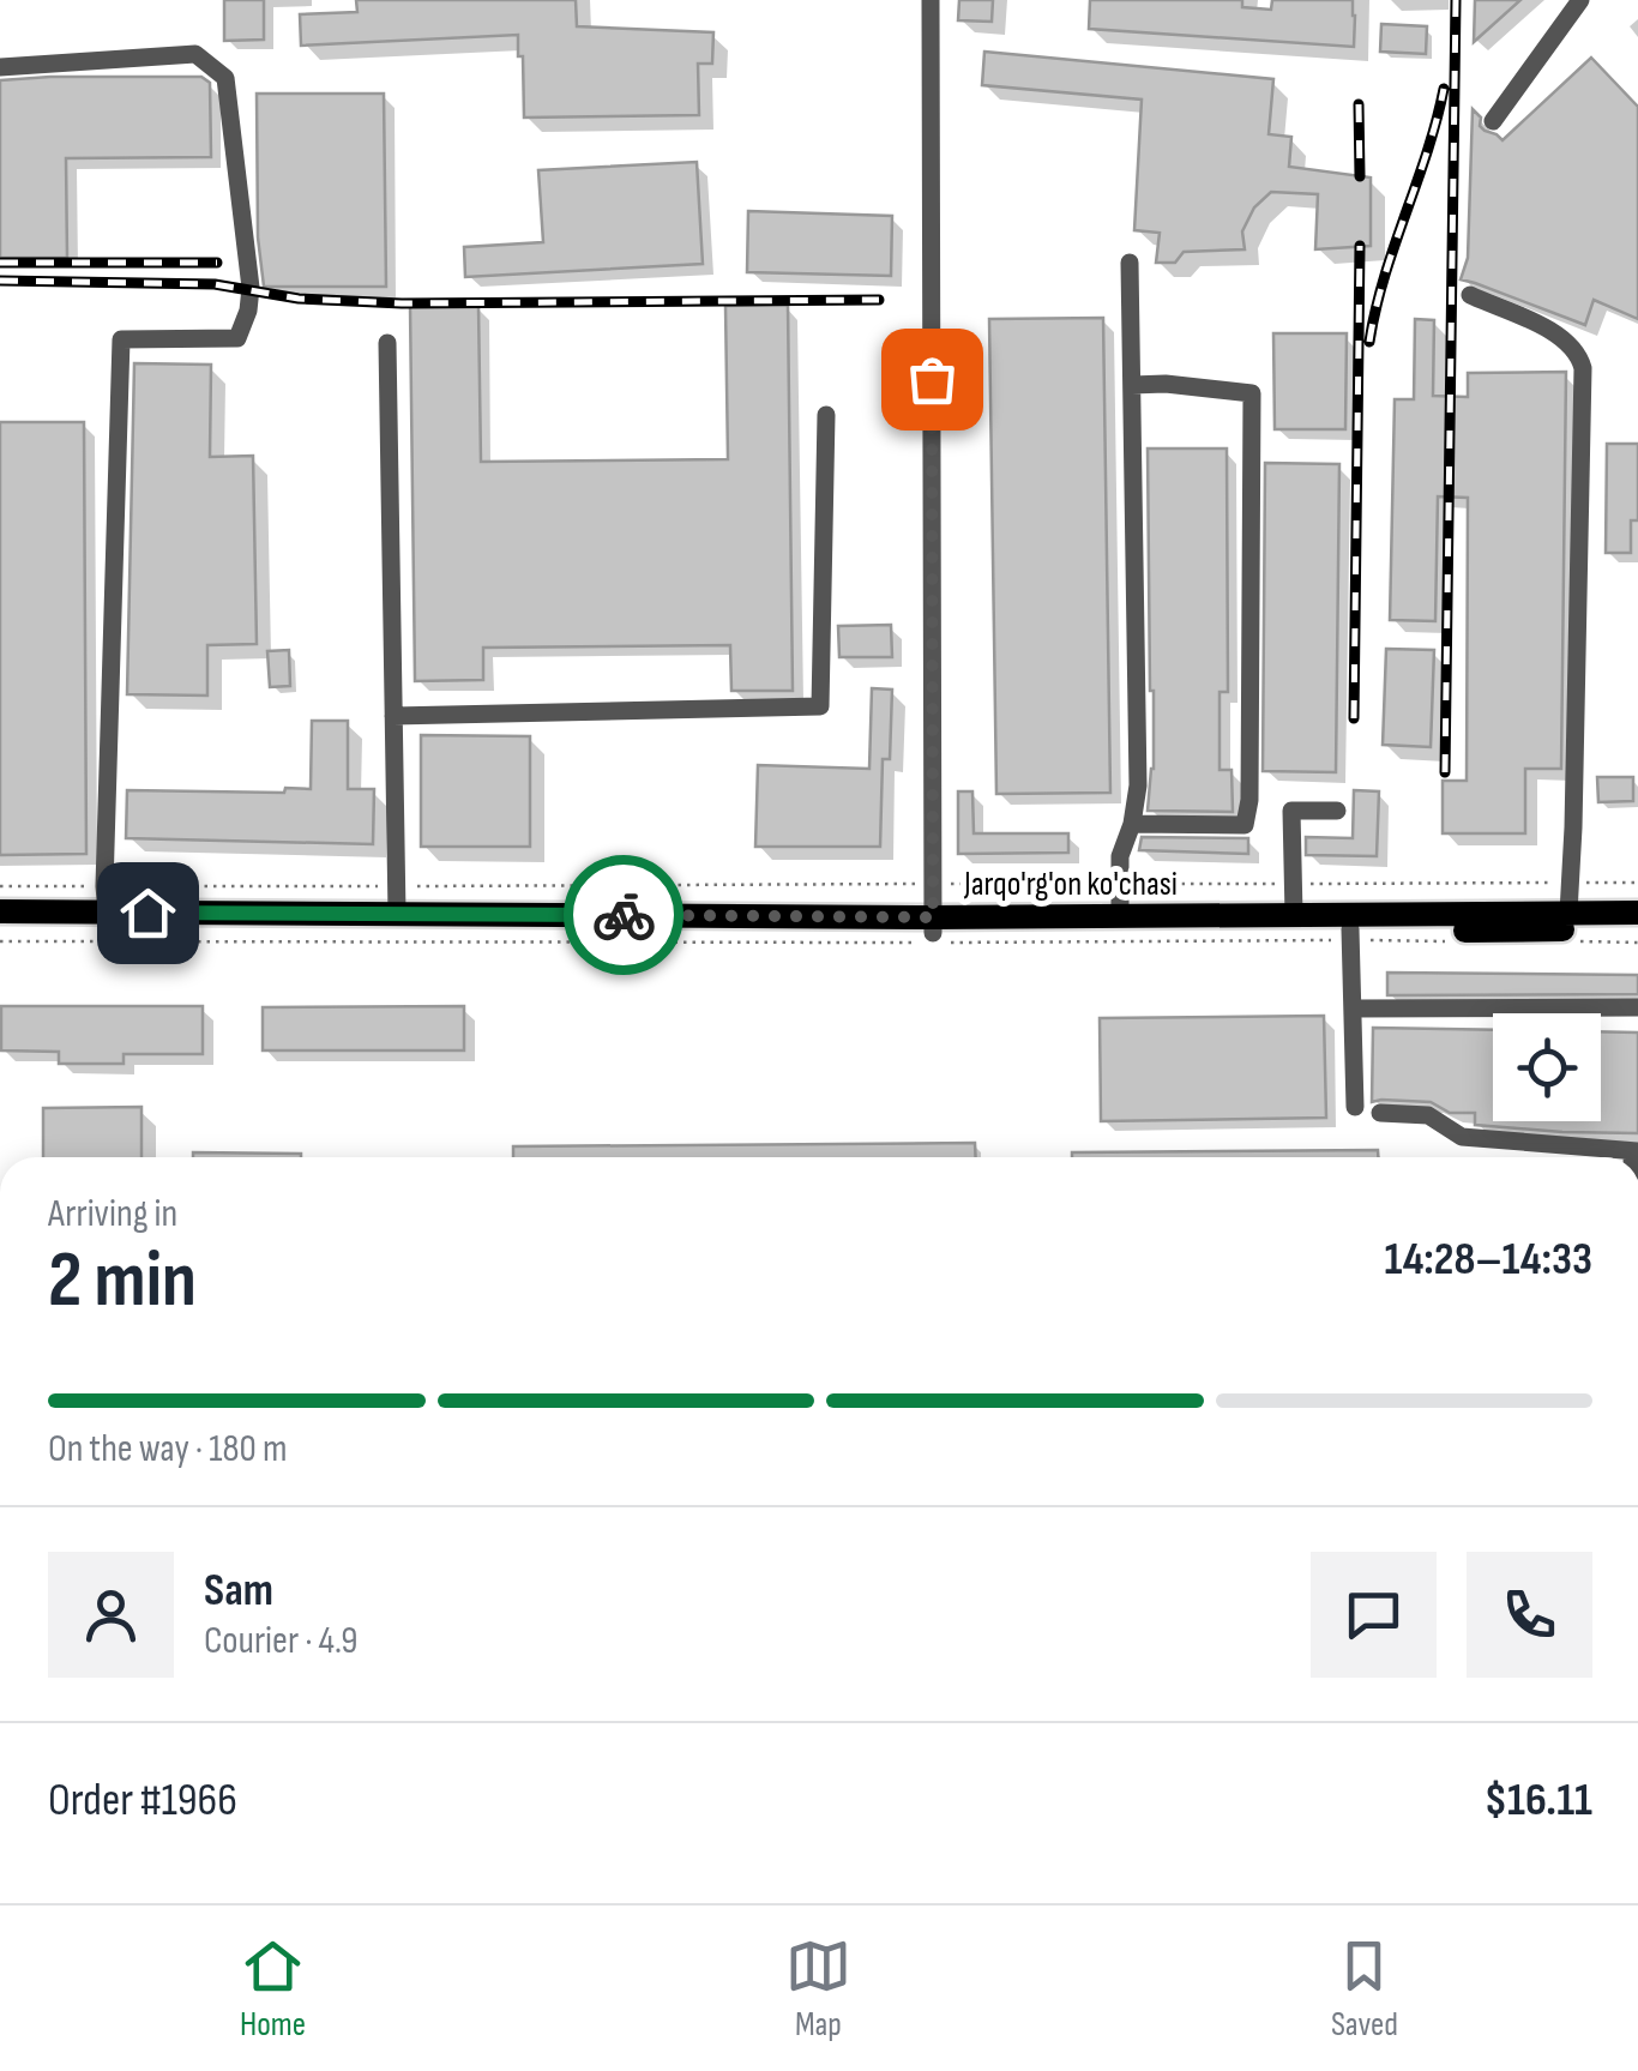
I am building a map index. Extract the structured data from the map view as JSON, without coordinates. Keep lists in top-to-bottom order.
{
  "streets": {
    "main road": ["Jarqo'rg'on ko'chasi"]
  },
  "page": {
    "heading": ["2 min", "Arriving in", "14:28–14:33"],
    "panel": [
      "Sam",
      "Courier · 4.9",
      "Order #1966",
      "$16.11"
    ],
    "bar": "On the way · 180 m",
    "tabs": ["Home", "Map", "Saved"]
  }
}
